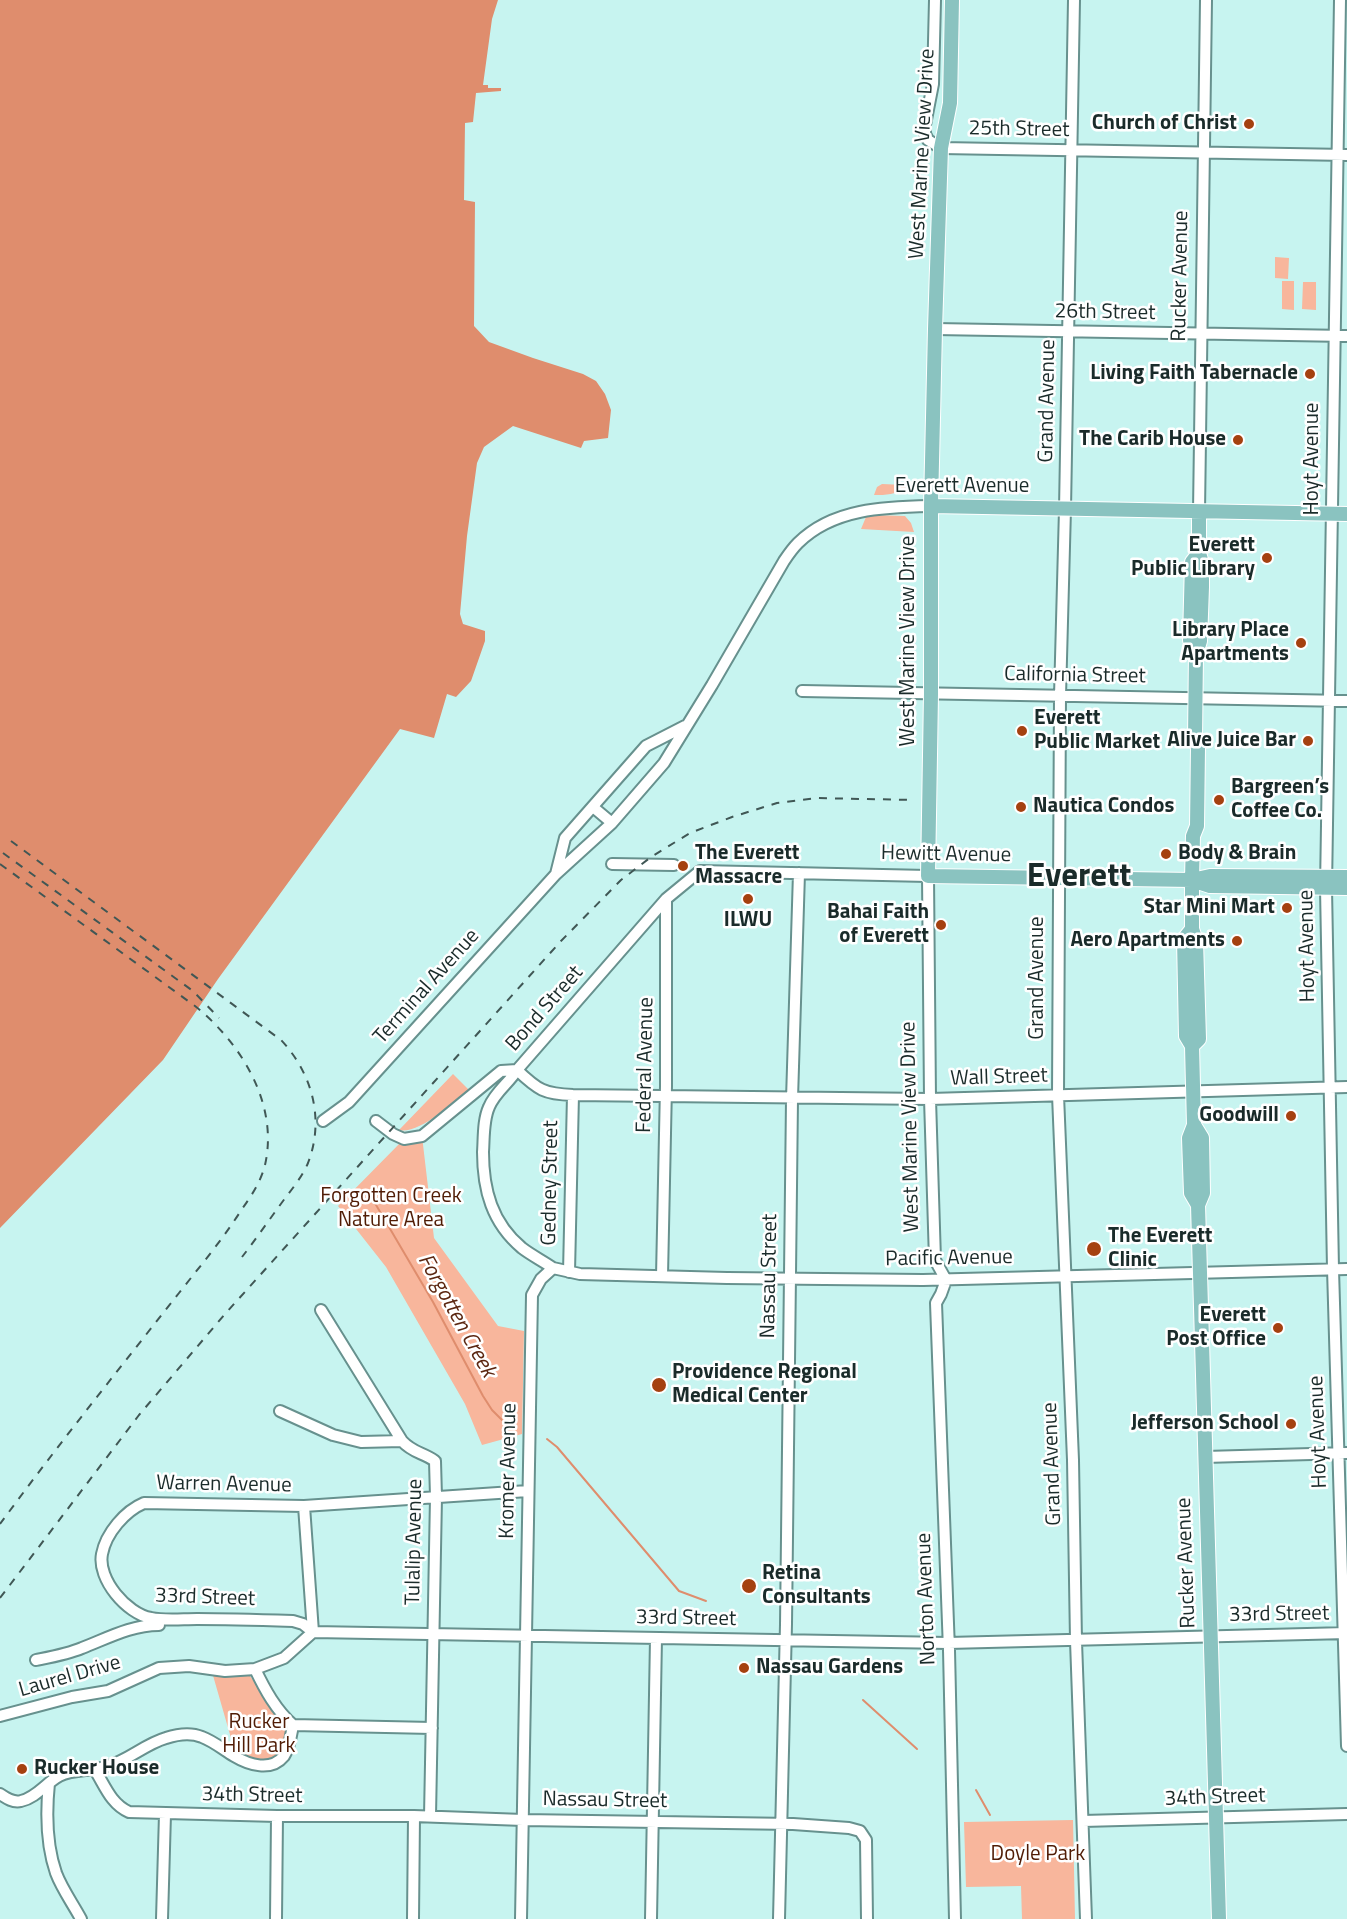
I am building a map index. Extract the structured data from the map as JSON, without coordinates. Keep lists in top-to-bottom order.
{
  "streets": {
    "main road": [
      "West Marine View Drive",
      "Rucker Avenue",
      "Everett Avenue",
      "Hewitt Avenue"
    ],
    "street": [
      "25th Street",
      "26th Street",
      "Grand Avenue",
      "Hoyt Avenue",
      "California Street",
      "Terminal Avenue",
      "Bond Street",
      "Federal Avenue",
      "Wall Street",
      "Gedney Street",
      "Pacific Avenue",
      "Nassau Street",
      "Kromer Avenue",
      "Warren Avenue",
      "Tulalip Avenue",
      "33rd Street",
      "Norton Avenue",
      "Laurel Drive",
      "34th Street"
    ]
  },
  "crossings": [
    ["25th Street", "West Marine View Drive"],
    ["25th Street", "Rucker Avenue"],
    ["25th Street", "Grand Avenue"],
    ["25th Street", "Hoyt Avenue"],
    ["West Marine View Drive", "26th Street"],
    ["West Marine View Drive", "Everett Avenue"],
    ["West Marine View Drive", "California Street"],
    ["West Marine View Drive", "Hewitt Avenue"],
    ["West Marine View Drive", "Wall Street"],
    ["West Marine View Drive", "Pacific Avenue"],
    ["West Marine View Drive", "Norton Avenue"],
    ["Rucker Avenue", "26th Street"],
    ["Rucker Avenue", "Everett Avenue"],
    ["Rucker Avenue", "California Street"],
    ["Rucker Avenue", "Hewitt Avenue"],
    ["Rucker Avenue", "Wall Street"],
    ["Rucker Avenue", "Pacific Avenue"],
    ["Rucker Avenue", "33rd Street"],
    ["Rucker Avenue", "34th Street"],
    ["26th Street", "Grand Avenue"],
    ["26th Street", "Hoyt Avenue"],
    ["Grand Avenue", "Everett Avenue"],
    ["Grand Avenue", "California Street"],
    ["Grand Avenue", "Hewitt Avenue"],
    ["Grand Avenue", "Wall Street"],
    ["Grand Avenue", "Pacific Avenue"],
    ["Grand Avenue", "33rd Street"],
    ["Grand Avenue", "34th Street"],
    ["Hoyt Avenue", "Everett Avenue"],
    ["Hoyt Avenue", "California Street"],
    ["Hoyt Avenue", "Hewitt Avenue"],
    ["Hoyt Avenue", "Wall Street"],
    ["Hoyt Avenue", "Pacific Avenue"],
    ["Hoyt Avenue", "33rd Street"],
    ["Everett Avenue", "Terminal Avenue"],
    ["Hewitt Avenue", "Bond Street"],
    ["Hewitt Avenue", "Federal Avenue"],
    ["Hewitt Avenue", "Nassau Street"],
    ["Bond Street", "Federal Avenue"],
    ["Bond Street", "Wall Street"],
    ["Federal Avenue", "Wall Street"],
    ["Federal Avenue", "Pacific Avenue"],
    ["Wall Street", "Gedney Street"],
    ["Wall Street", "Nassau Street"],
    ["Gedney Street", "Pacific Avenue"],
    ["Pacific Avenue", "Nassau Street"],
    ["Pacific Avenue", "Kromer Avenue"],
    ["Pacific Avenue", "Norton Avenue"],
    ["Nassau Street", "Kromer Avenue"],
    ["Nassau Street", "Tulalip Avenue"],
    ["Nassau Street", "33rd Street"],
    ["Nassau Street", "34th Street"],
    ["Kromer Avenue", "33rd Street"],
    ["Warren Avenue", "33rd Street"],
    ["Tulalip Avenue", "33rd Street"],
    ["Tulalip Avenue", "34th Street"],
    ["33rd Street", "Norton Avenue"],
    ["33rd Street", "Laurel Drive"]
  ],
  "districts": ["Everett"],
  "water": ["Forgotten Creek"],
  "parks": ["Forgotten Creek Nature Area", "Rucker Hill Park", "Doyle Park"],
  "places": [
    "Church of Christ",
    "Living Faith Tabernacle",
    "The Carib House",
    "Everett Public Library",
    "Library Place Apartments",
    "Everett Public Market",
    "Alive Juice Bar",
    "Bargreen’s Coffee Co.",
    "Nautica Condos",
    "Body & Brain",
    "The Everett Massacre",
    "ILWU",
    "Star Mini Mart",
    "Bahai Faith of Everett",
    "Aero Apartments",
    "Goodwill",
    "The Everett Clinic",
    "Everett Post Office",
    "Providence Regional Medical Center",
    "Jefferson School",
    "Retina Consultants",
    "Nassau Gardens",
    "Rucker House"
  ]
}
